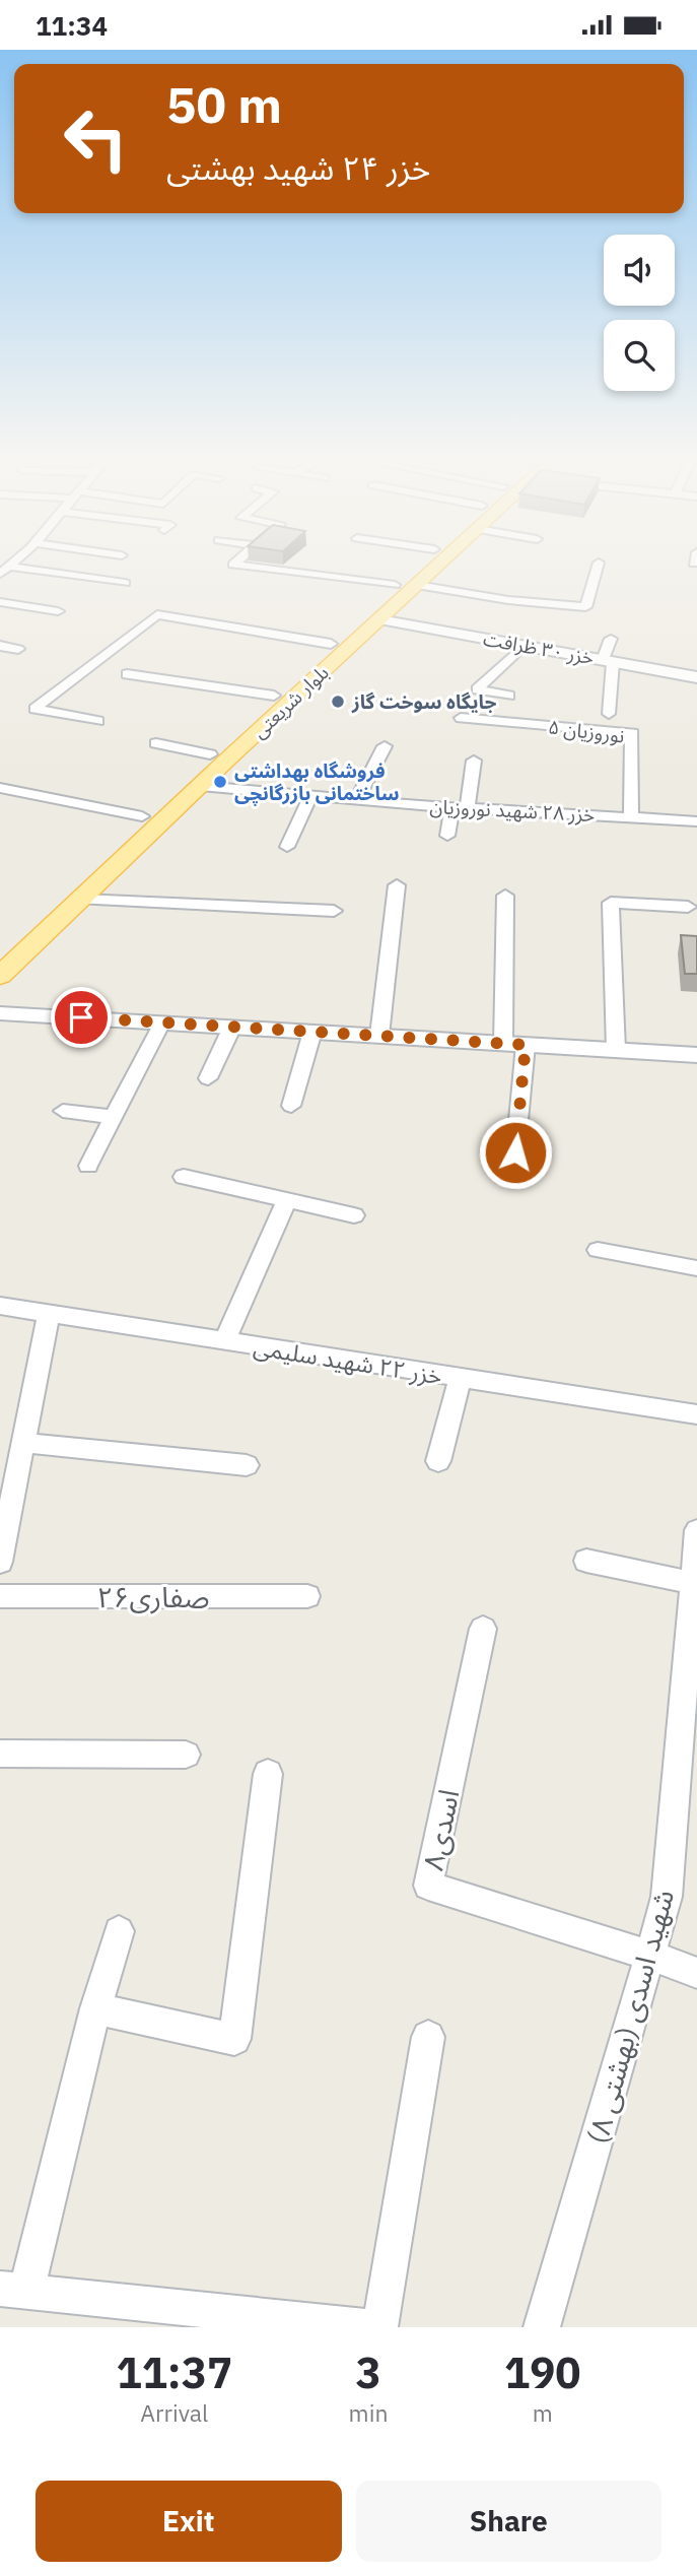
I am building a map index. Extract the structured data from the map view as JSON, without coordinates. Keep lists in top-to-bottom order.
{
  "streets": {
    "main road": ["بلوار شریعتی"],
    "street": [
      "خزر ۳۰ ظرافت",
      "نوروزیان ۵",
      "خزر ۲۸ شهید نوروزیان",
      "خزر ۲۲ شهید سلیمی",
      "صفاری۲۶",
      "اسدی۸",
      "شهید اسدی (بهشتی ۸)"
    ]
  },
  "crossings": [
    ["خزر ۳۰ ظرافت", "بلوار شریعتی"],
    ["بلوار شریعتی", "خزر ۲۸ شهید نوروزیان"],
    ["نوروزیان ۵", "خزر ۲۸ شهید نوروزیان"],
    ["اسدی۸", "شهید اسدی (بهشتی ۸)"]
  ],
  "places": ["جایگاه سوخت گاز", "فروشگاه بهداشتی ساختمانی بازرگانچی"],
  "page": {
    "status": "11:34",
    "turn": ["50 m", "خزر ۲۴ شهید بهشتی"],
    "eta": [
      "11:37",
      "Arrival",
      "3",
      "min",
      "190",
      "m"
    ],
    "buttons": ["Exit", "Share"]
  }
}
